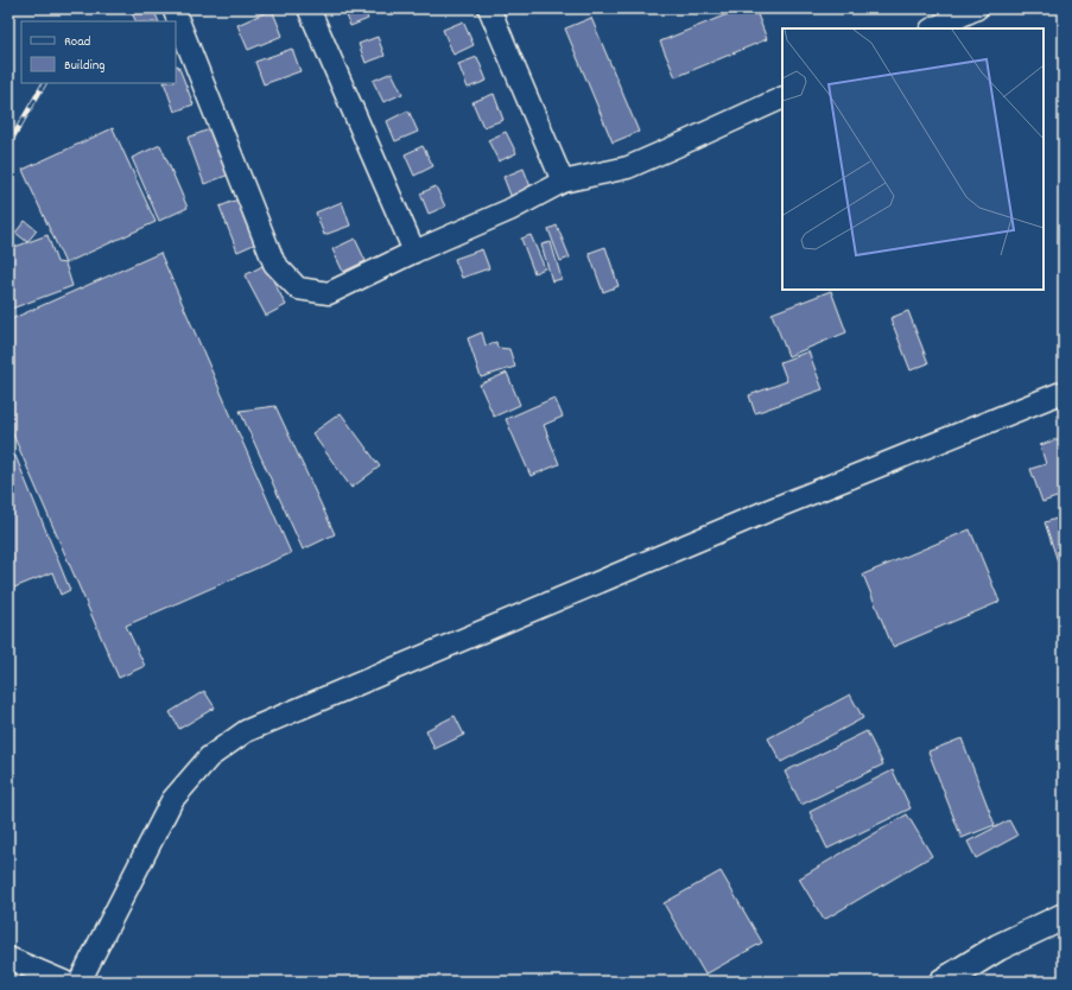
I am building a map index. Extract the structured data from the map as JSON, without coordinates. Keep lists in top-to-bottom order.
{
  "legend": ["Road", "Building"]
}
